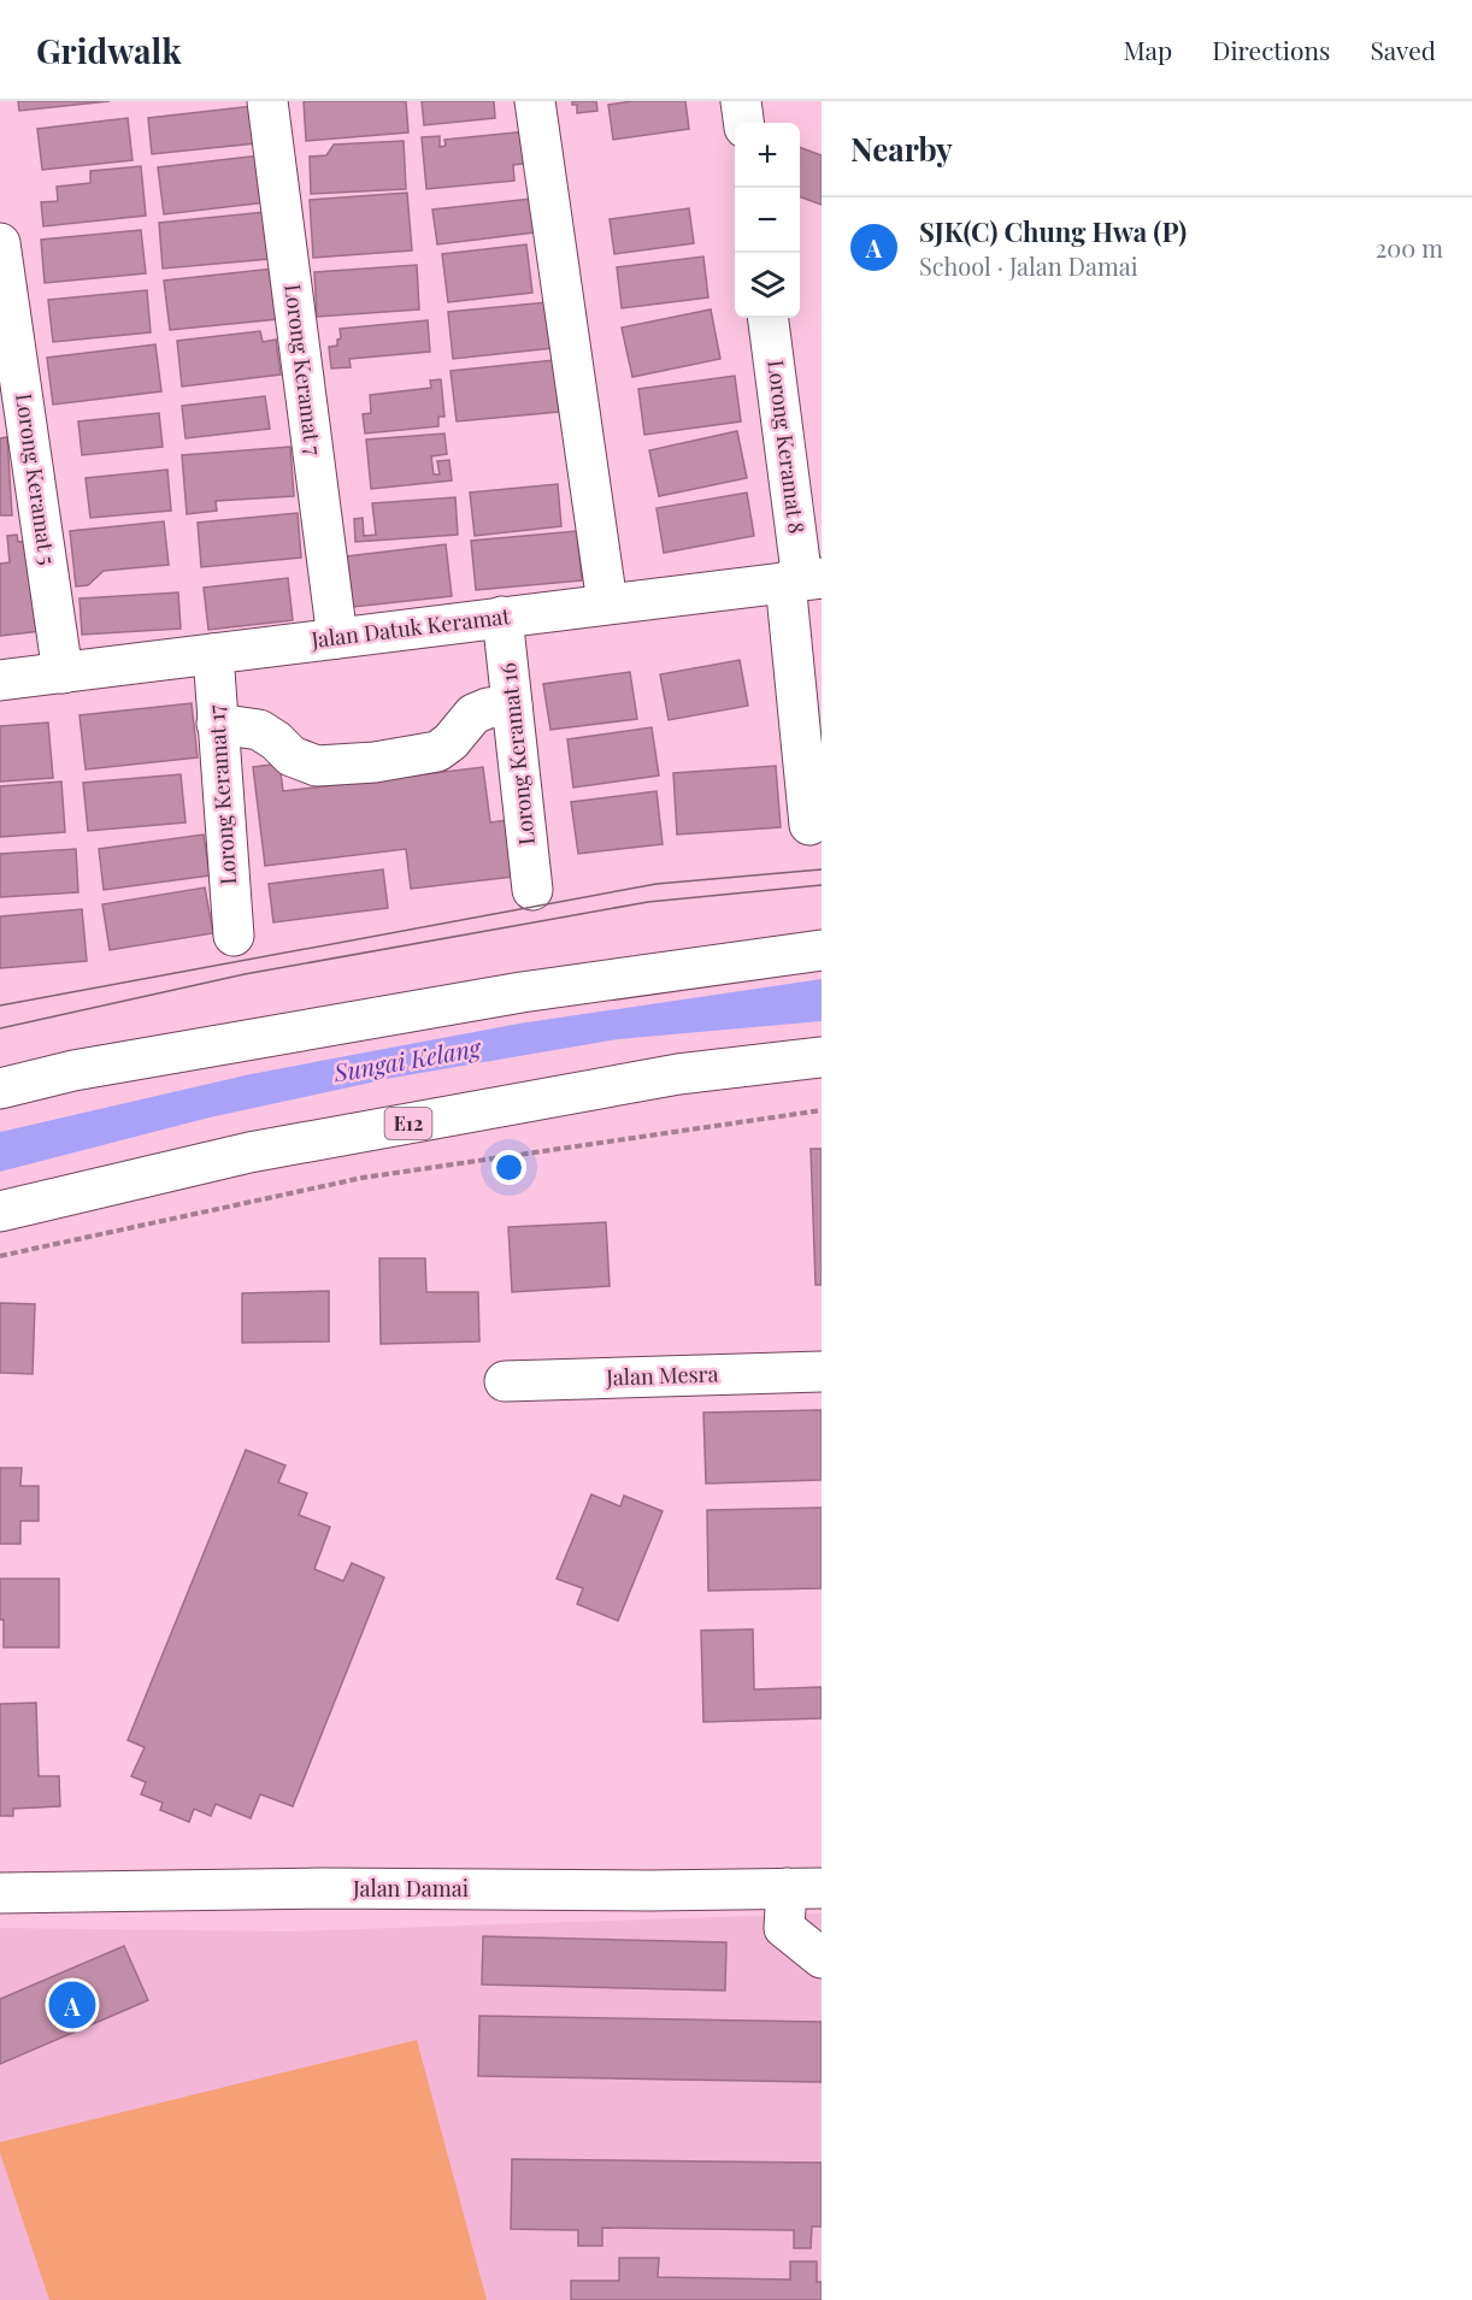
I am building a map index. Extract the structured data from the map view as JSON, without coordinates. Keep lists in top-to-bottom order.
{
  "streets": {
    "main road": [
      "Lorong Keramat 7",
      "Lorong Keramat 8",
      "Lorong Keramat 5",
      "Jalan Datuk Keramat",
      "Lorong Keramat 16",
      "Lorong Keramat 17",
      "E12",
      "Jalan Mesra",
      "Jalan Damai"
    ]
  },
  "crossings": [
    ["Lorong Keramat 7", "Jalan Datuk Keramat"],
    ["Lorong Keramat 8", "Jalan Datuk Keramat"],
    ["Lorong Keramat 5", "Jalan Datuk Keramat"],
    ["Jalan Datuk Keramat", "Lorong Keramat 16"],
    ["Jalan Datuk Keramat", "Lorong Keramat 17"]
  ],
  "water": ["Sungai Kelang"],
  "page": {
    "header": "Gridwalk",
    "nav": ["Map", "Directions", "Saved"],
    "heading": "Nearby",
    "map_buttons": ["+", "−"],
    "list": [
      {
        "mark": "A",
        "name": "SJK(C) Chung Hwa (P)",
        "note": "School · Jalan Damai",
        "value": "200 m"
      }
    ],
    "pins": "A"
  }
}
